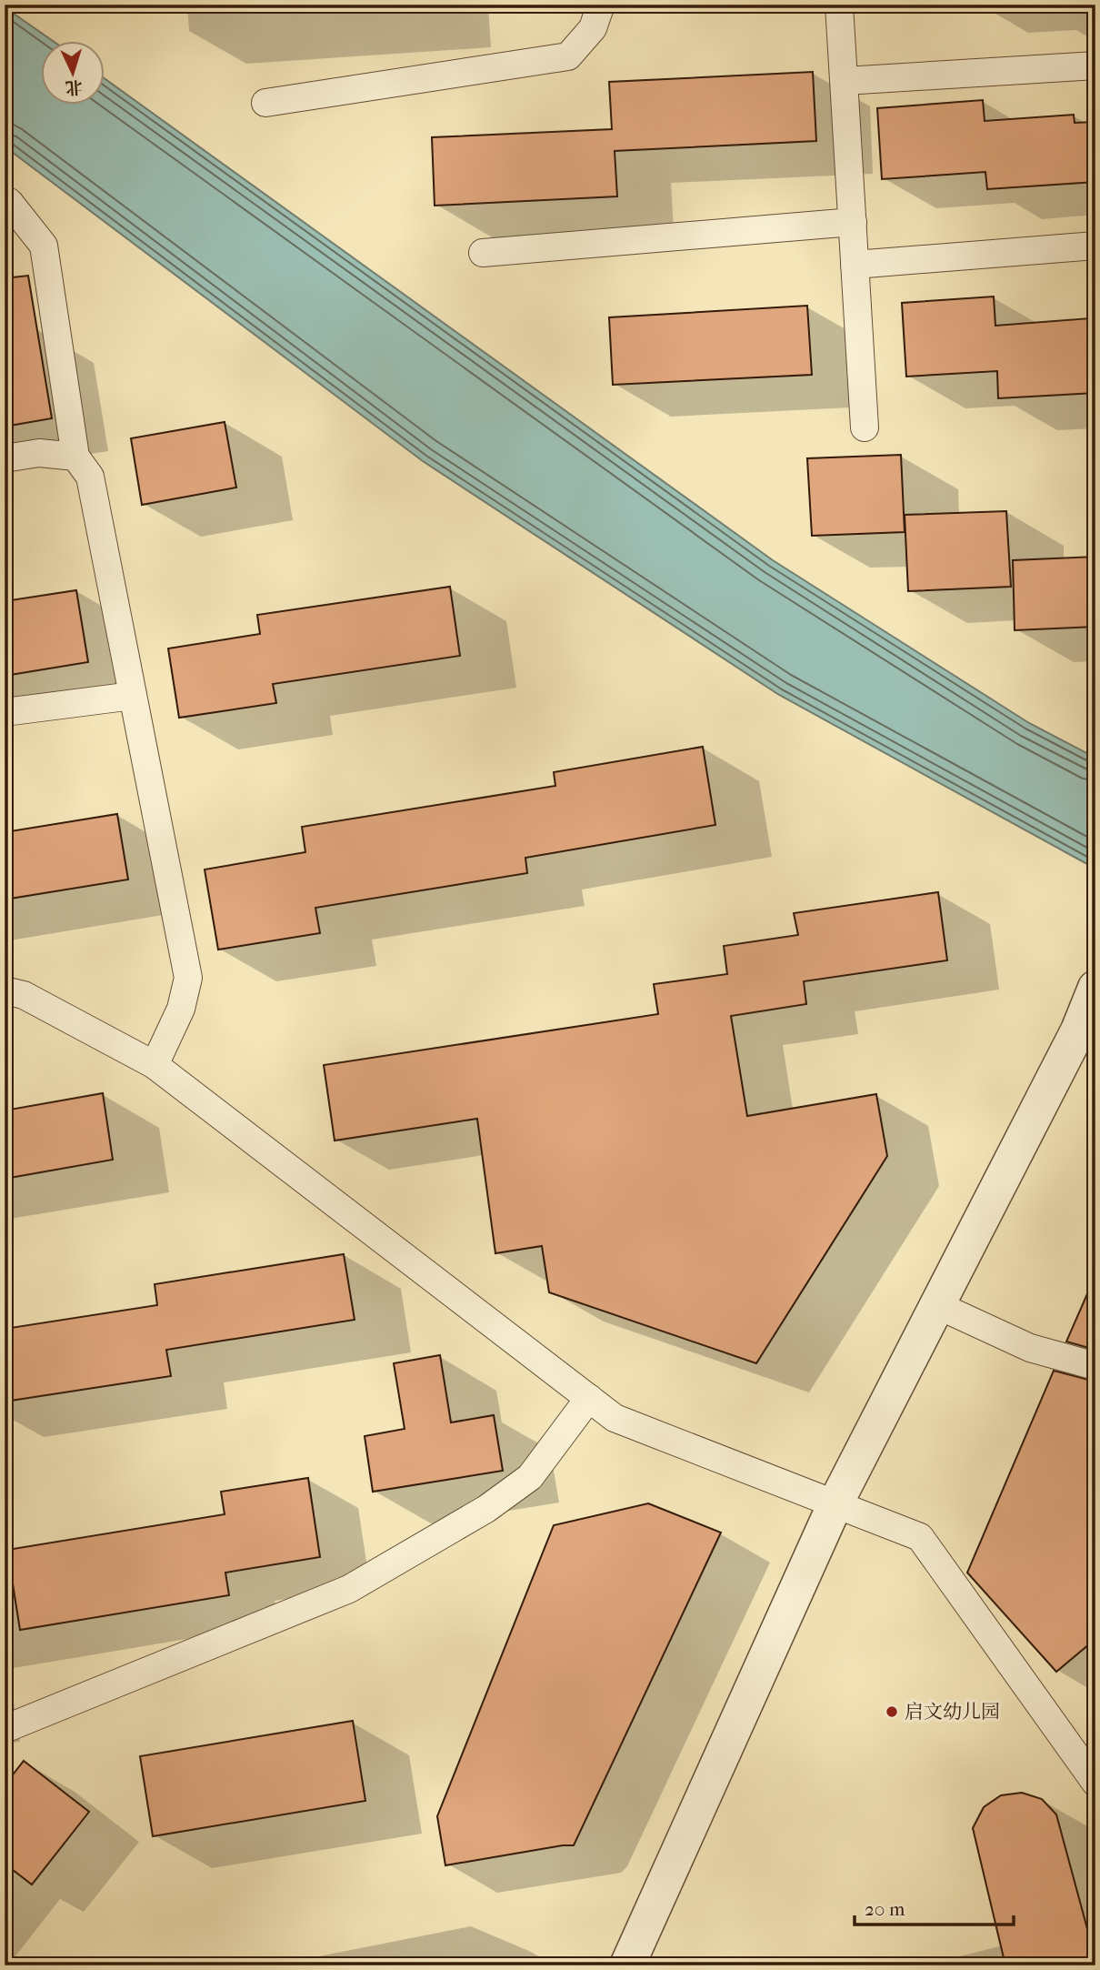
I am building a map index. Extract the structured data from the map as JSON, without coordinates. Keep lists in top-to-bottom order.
{
  "places": ["启文幼儿园"],
  "scale_bar": "20 m",
  "north": "bottom"
}
